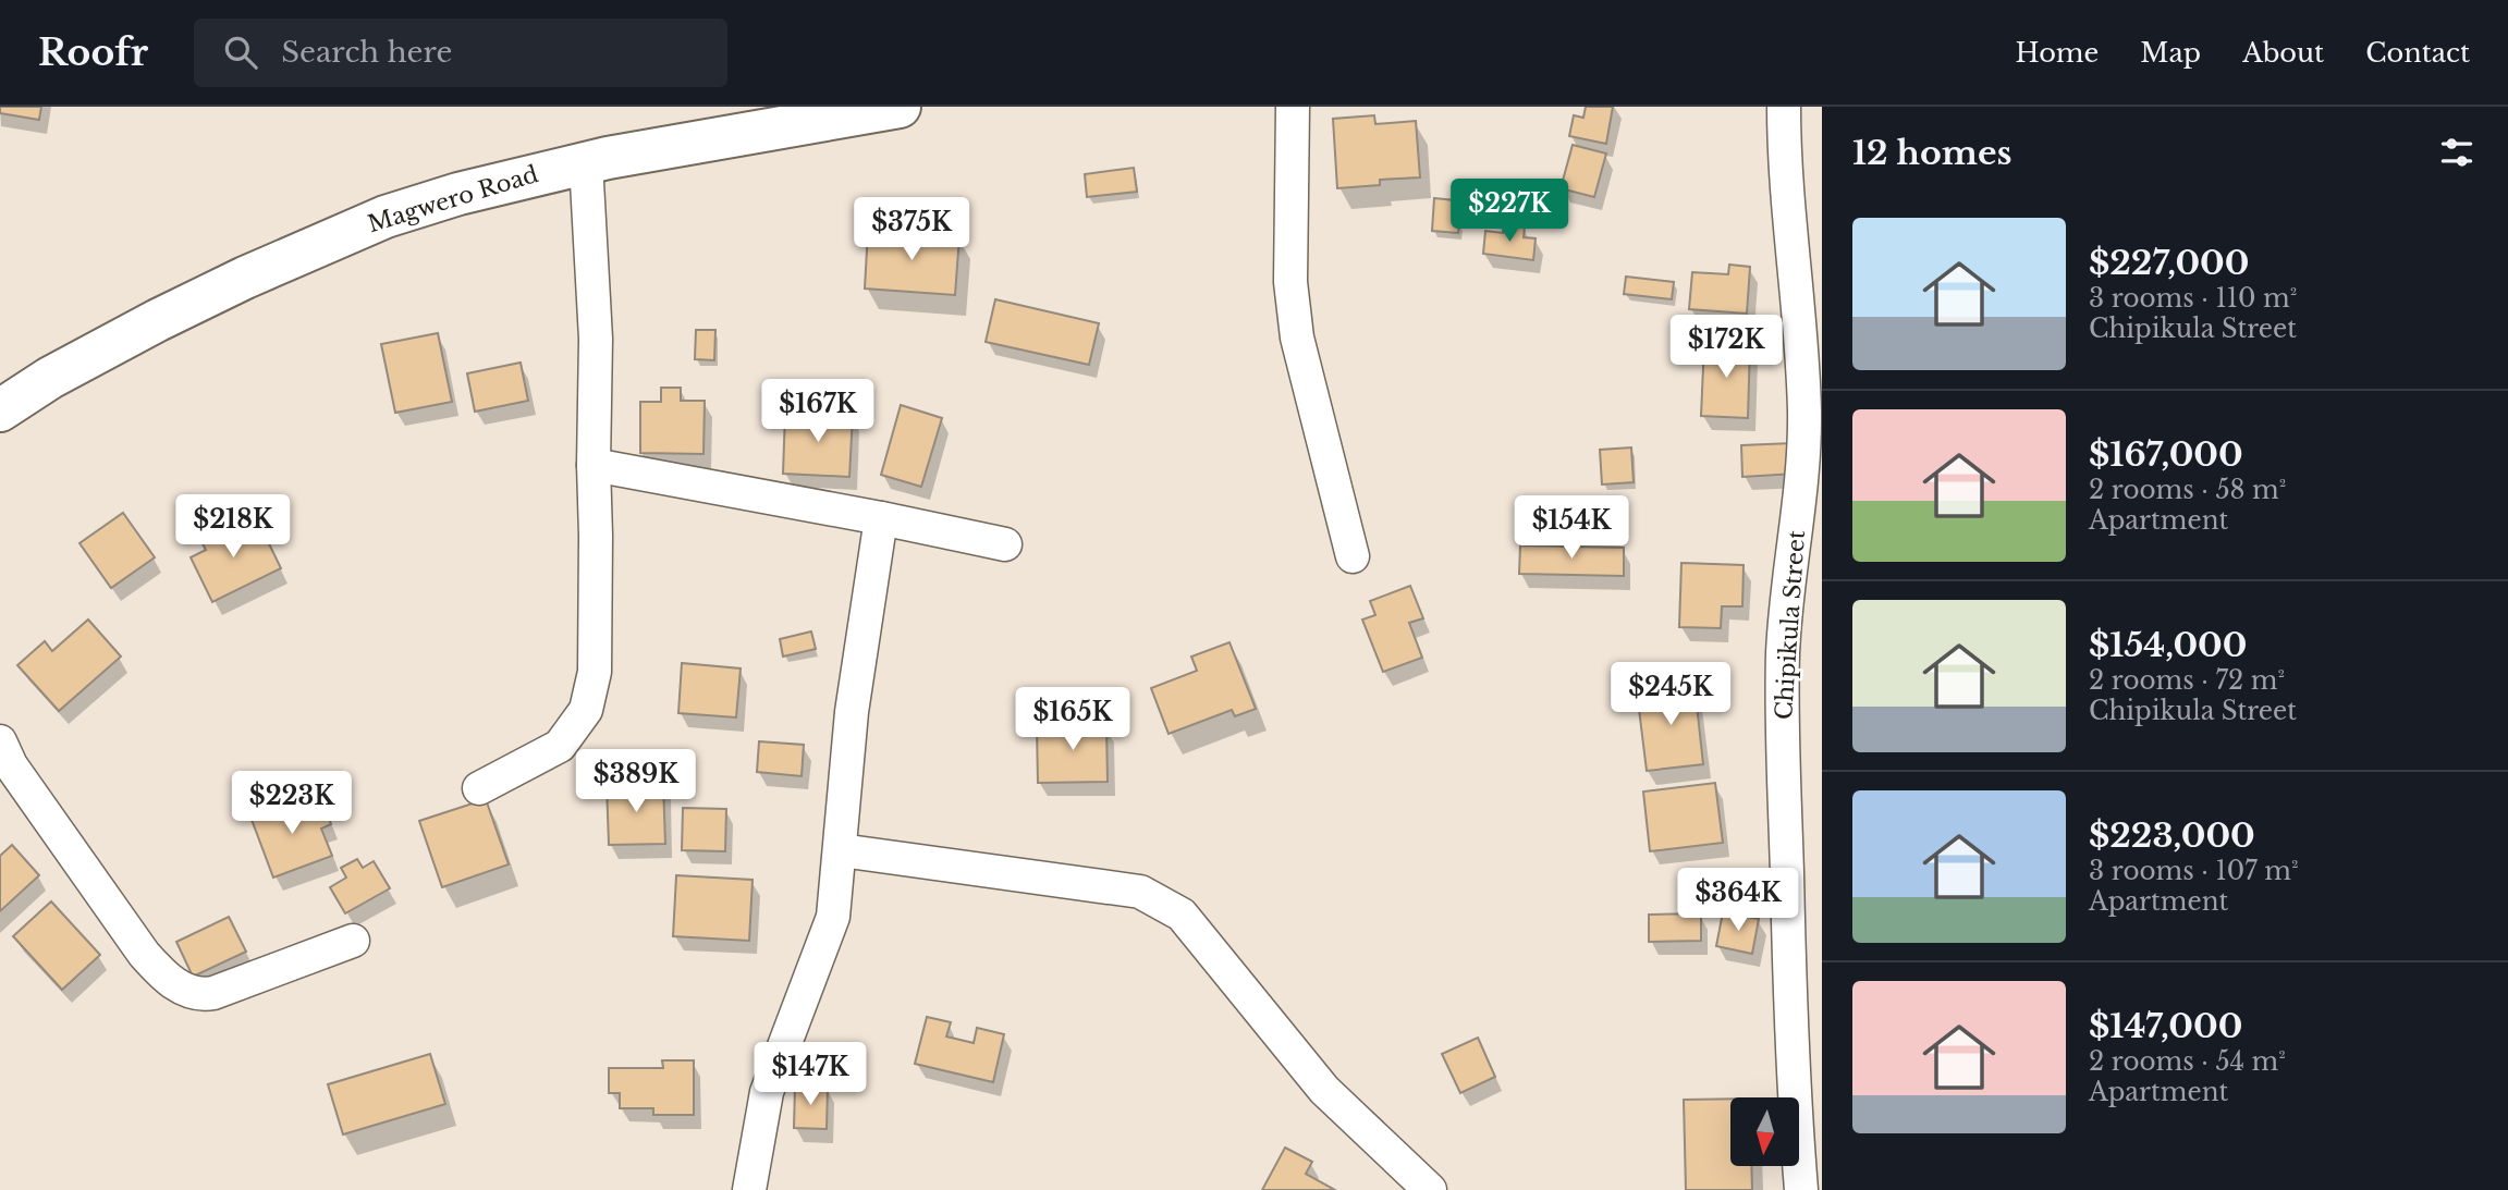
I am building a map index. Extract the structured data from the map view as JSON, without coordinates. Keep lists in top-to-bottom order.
{
  "streets": {
    "street": ["Magwero Road", "Chipikula Street"]
  },
  "north": "bottom",
  "page": {
    "header": "Roofr",
    "search": "Search here",
    "nav": [
      "Home",
      "Map",
      "About",
      "Contact"
    ],
    "heading": "12 homes",
    "price": [
      "$227K",
      "$375K",
      "$172K",
      "$167K",
      "$218K",
      "$154K",
      "$245K",
      "$165K",
      "$389K",
      "$223K",
      "$364K",
      "$147K"
    ],
    "list": [
      {
        "name": "$227,000",
        "note": "3 rooms · 110 m² · Chipikula Street"
      },
      {
        "name": "$167,000",
        "note": "2 rooms · 58 m² · Apartment"
      },
      {
        "name": "$154,000",
        "note": "2 rooms · 72 m² · Chipikula Street"
      },
      {
        "name": "$223,000",
        "note": "3 rooms · 107 m² · Apartment"
      },
      {
        "name": "$147,000",
        "note": "2 rooms · 54 m² · Apartment"
      }
    ]
  }
}
